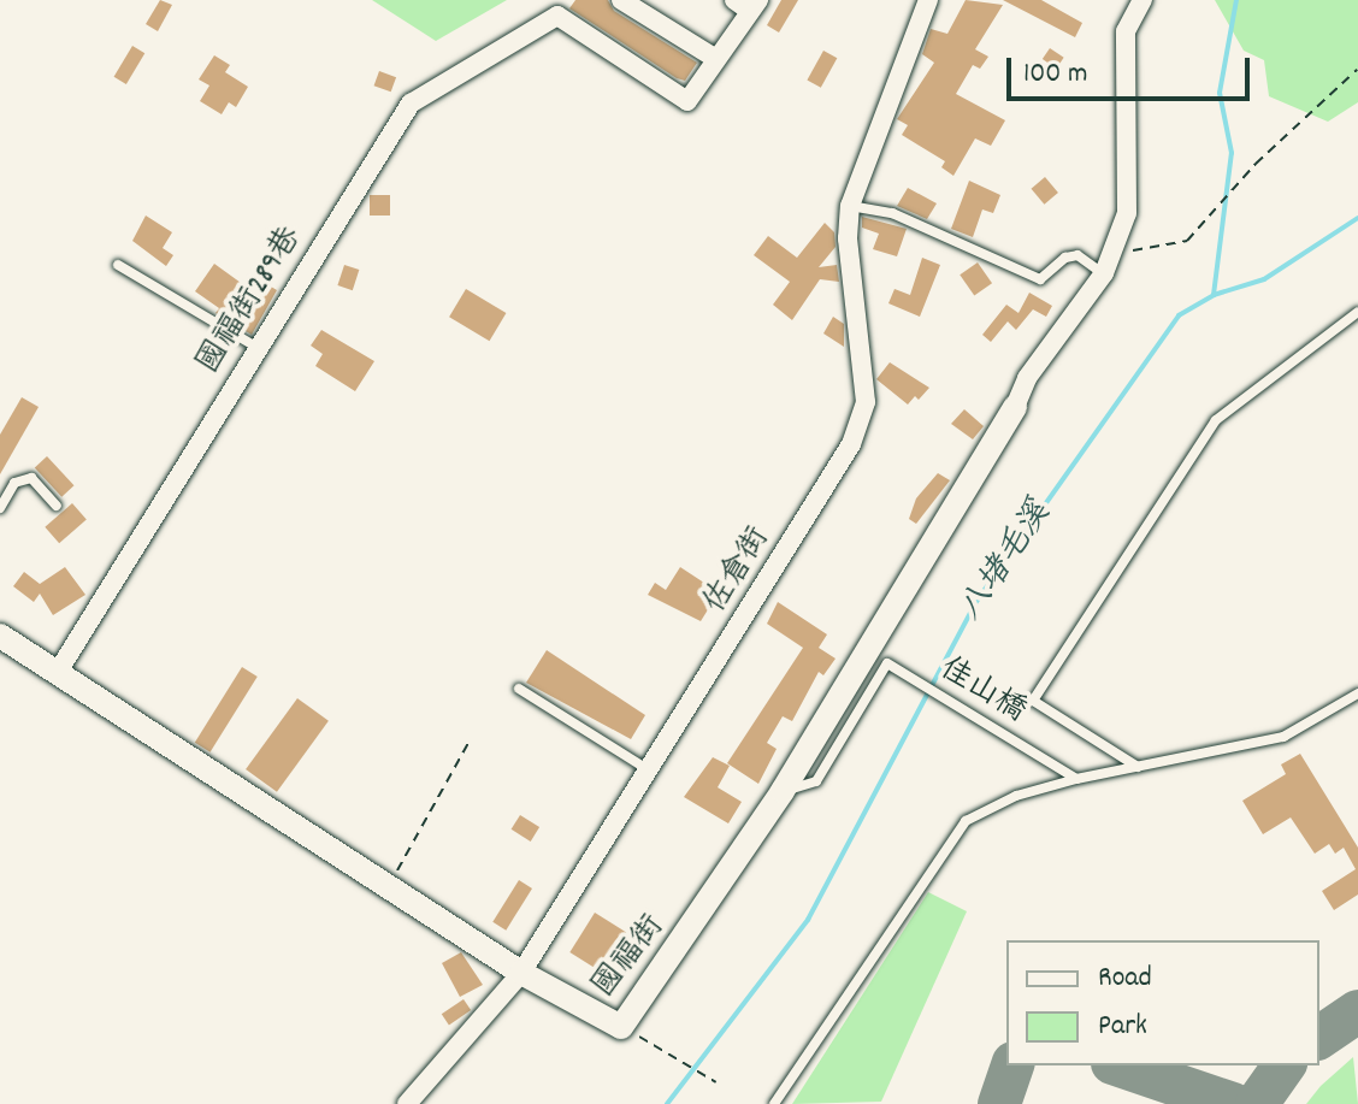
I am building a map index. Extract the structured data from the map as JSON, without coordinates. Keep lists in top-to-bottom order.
{
  "streets": {
    "street": ["國福街289巷", "佐倉街", "國福街"],
    "lane": ["佳山橋"]
  },
  "crossings": [
    ["國福街289巷", "國福街"],
    ["佐倉街", "國福街"],
    ["佳山橋", "國福街"]
  ],
  "water": ["八堵毛溪"],
  "legend": ["Road", "Park"],
  "scale_bar": "100 m"
}
